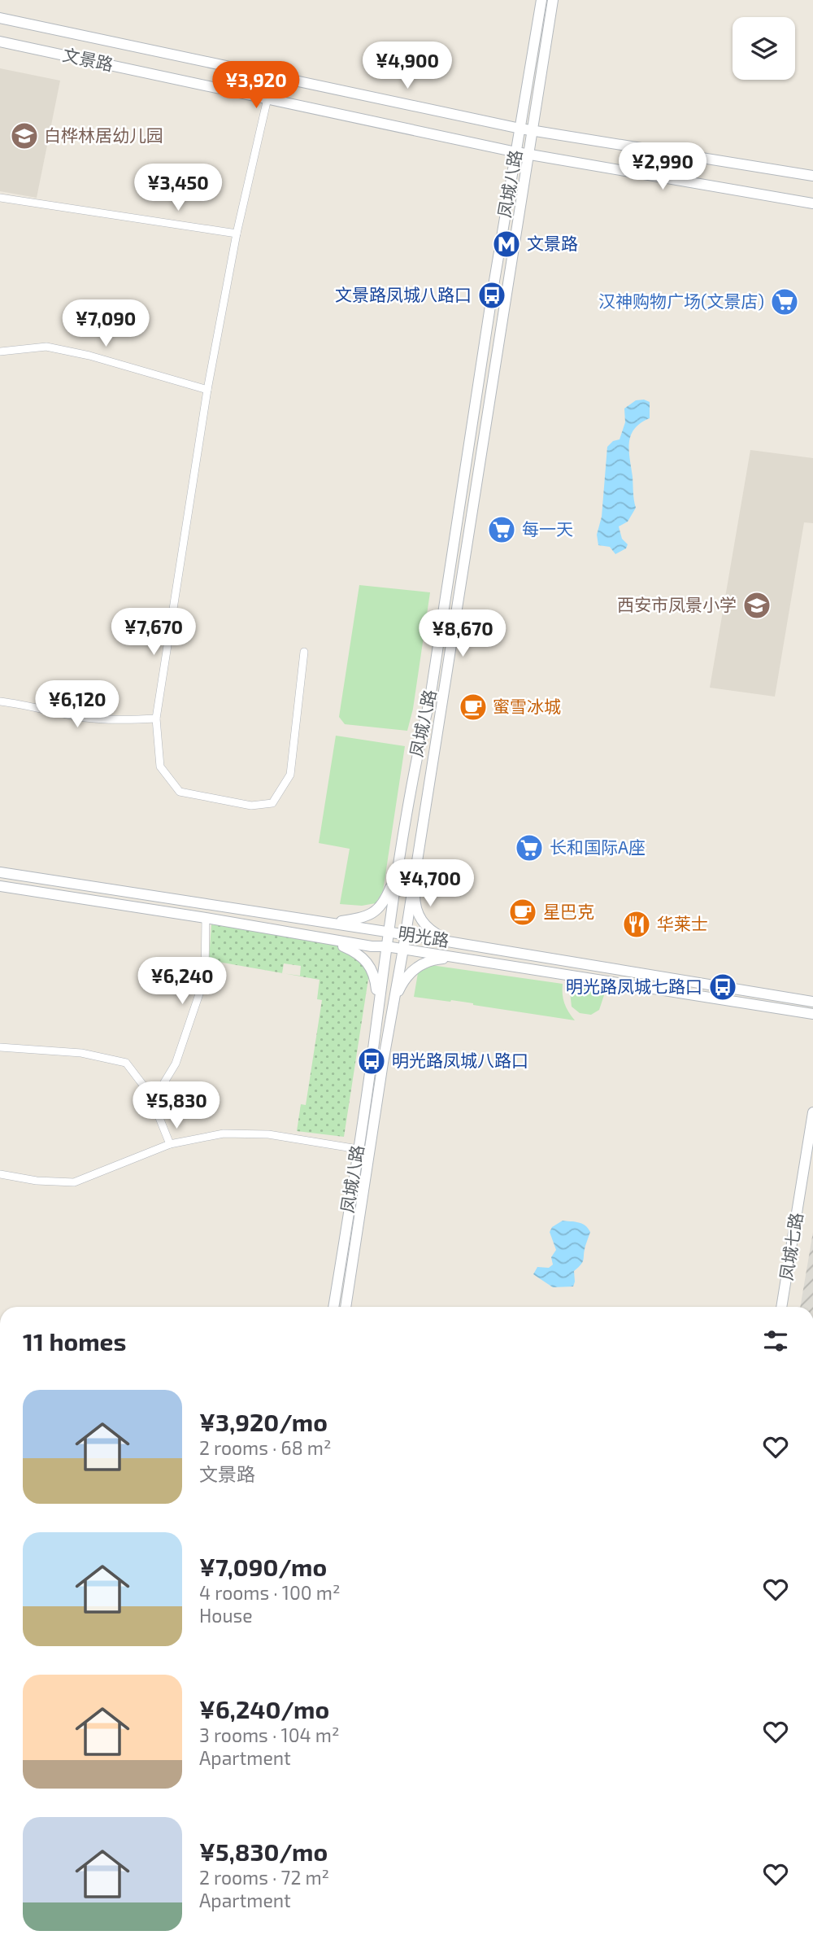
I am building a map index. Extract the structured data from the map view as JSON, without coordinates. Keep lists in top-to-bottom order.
{
  "streets": {
    "main road": [
      "文景路",
      "凤城八路",
      "明光路",
      "凤城七路"
    ]
  },
  "crossings": [
    ["文景路", "凤城八路"],
    ["凤城八路", "明光路"]
  ],
  "places": {
    "school or university": ["白桦林居幼儿园", "西安市凤景小学"],
    "metro station": ["文景路"],
    "bus stop": ["文景路凤城八路口", "明光路凤城七路口", "明光路凤城八路口"],
    "supermarket": ["汉神购物广场(文景店)", "每一天", "长和国际A座"],
    "cafe": ["蜜雪冰城", "星巴克"],
    "restaurant": ["华莱士"]
  },
  "page": {
    "price": [
      "¥4,900",
      "¥3,920",
      "¥2,990",
      "¥3,450",
      "¥7,090",
      "¥7,670",
      "¥8,670",
      "¥6,120",
      "¥4,700",
      "¥6,240",
      "¥5,830"
    ],
    "heading": "11 homes",
    "list": [
      {
        "name": "¥3,920/mo",
        "note": "2 rooms · 68 m² · 文景路"
      },
      {
        "name": "¥7,090/mo",
        "note": "4 rooms · 100 m² · House"
      },
      {
        "name": "¥6,240/mo",
        "note": "3 rooms · 104 m² · Apartment"
      },
      {
        "name": "¥5,830/mo",
        "note": "2 rooms · 72 m² · Apartment"
      }
    ]
  }
}
